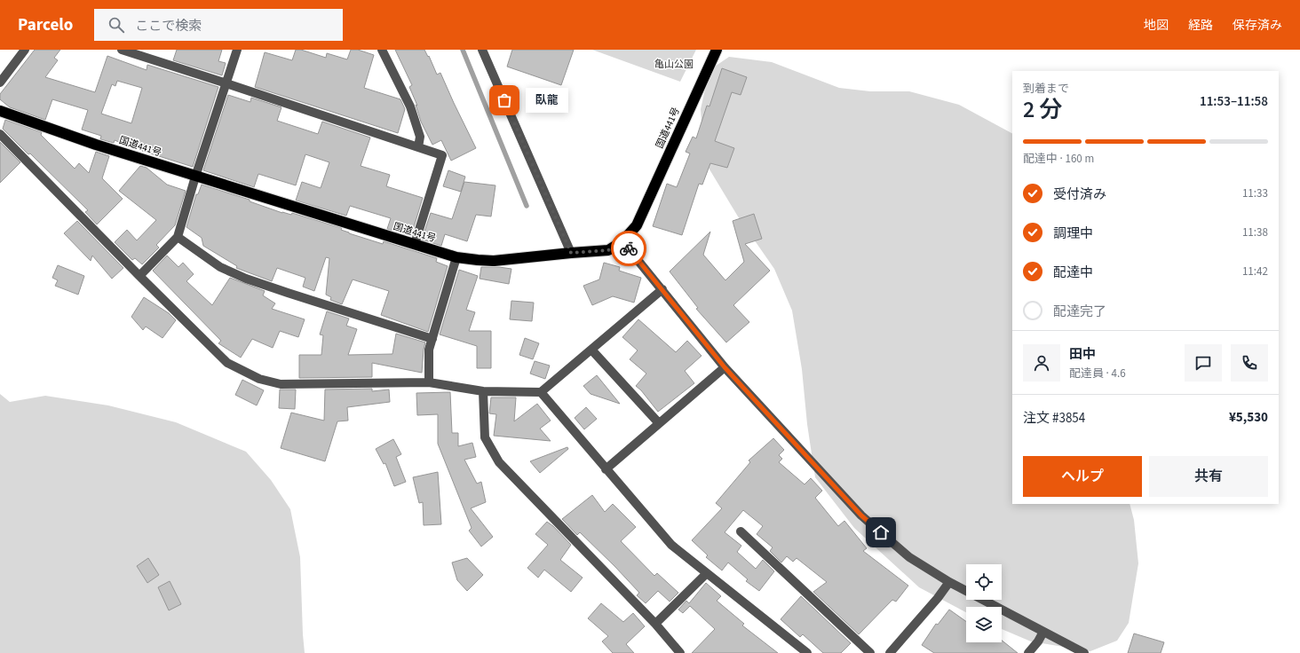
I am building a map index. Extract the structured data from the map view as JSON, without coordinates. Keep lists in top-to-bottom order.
{
  "streets": {
    "highway": ["国道441号"]
  },
  "parks": ["亀山公園"],
  "places": ["臥龍"],
  "page": {
    "header": "Parcelo",
    "search": "ここで検索",
    "nav": ["地図", "経路", "保存済み"],
    "heading": ["2 分", "到着まで", "11:53–11:58"],
    "panel": [
      "田中",
      "配達員 · 4.6",
      "注文 #3854",
      "¥5,530"
    ],
    "bubble": "臥龍",
    "bar": "配達中 · 160 m",
    "list": [
      ["受付済み", "11:33"],
      ["調理中", "11:38"],
      ["配達中", "11:42"],
      "配達完了"
    ],
    "buttons": ["ヘルプ", "共有"]
  }
}
